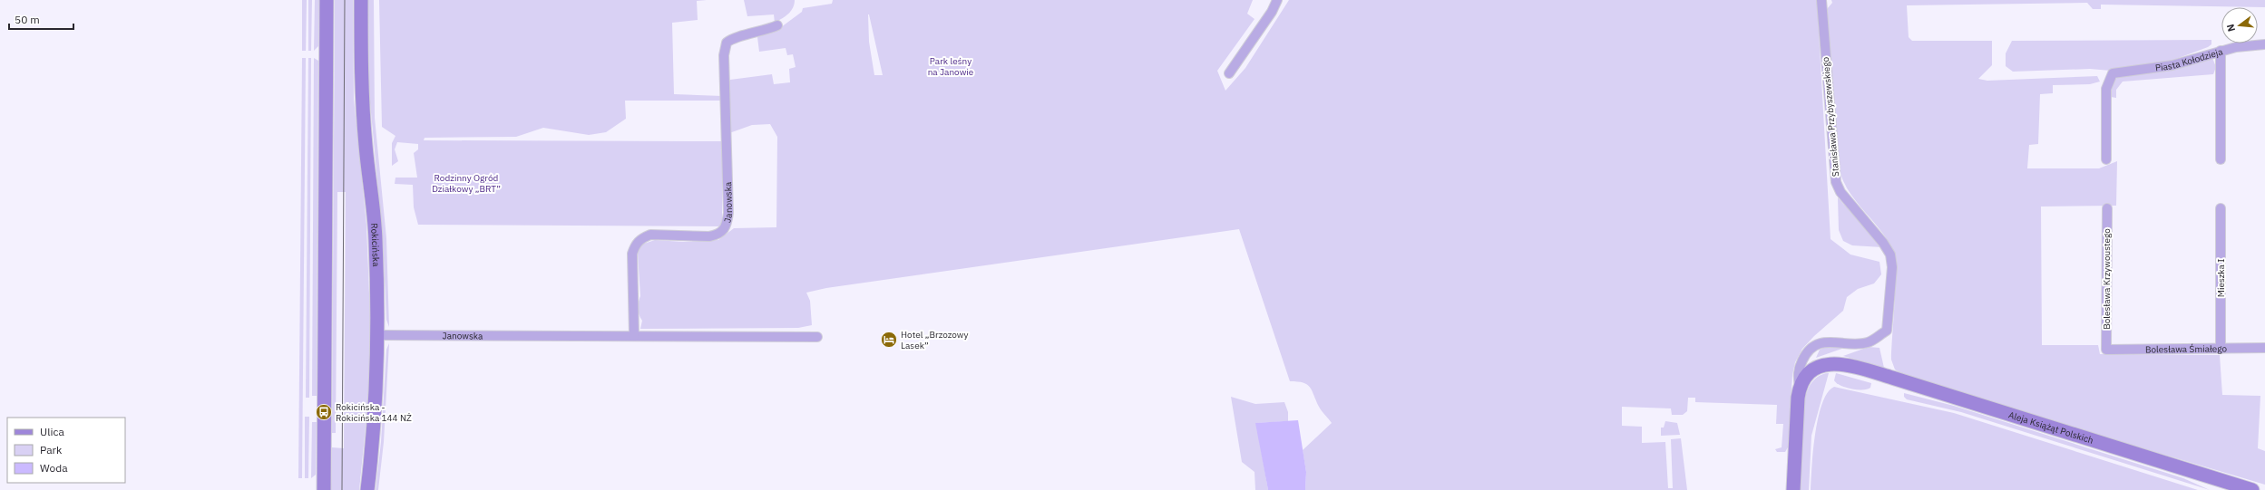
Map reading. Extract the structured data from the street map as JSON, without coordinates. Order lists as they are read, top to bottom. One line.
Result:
{"streets":{"main road":["Stanisława Przybyszewskiego","Rokicińska","Aleja Książąt Polskich"],"street":["Piasta Kołodzieja","Janowska","Mieszka I","Bolesława Krzywoustego","Bolesława Śmiałego"]},"crossings":[["Stanisława Przybyszewskiego","Aleja Książąt Polskich"],["Janowska","Rokicińska"],["Mieszka I","Bolesława Śmiałego"],["Bolesława Krzywoustego","Bolesława Śmiałego"]],"parks":["Park leśny na Janowie","Rodzinny Ogród Działkowy „BRT”"],"places":{"hotel":["Hotel „Brzozowy Lasek”"],"bus stop":["Rokicińska - Rokicińska 144 NŻ"]},"legend":["Ulica","Park","Woda"],"scale_bar":"50 m","north":"left"}
